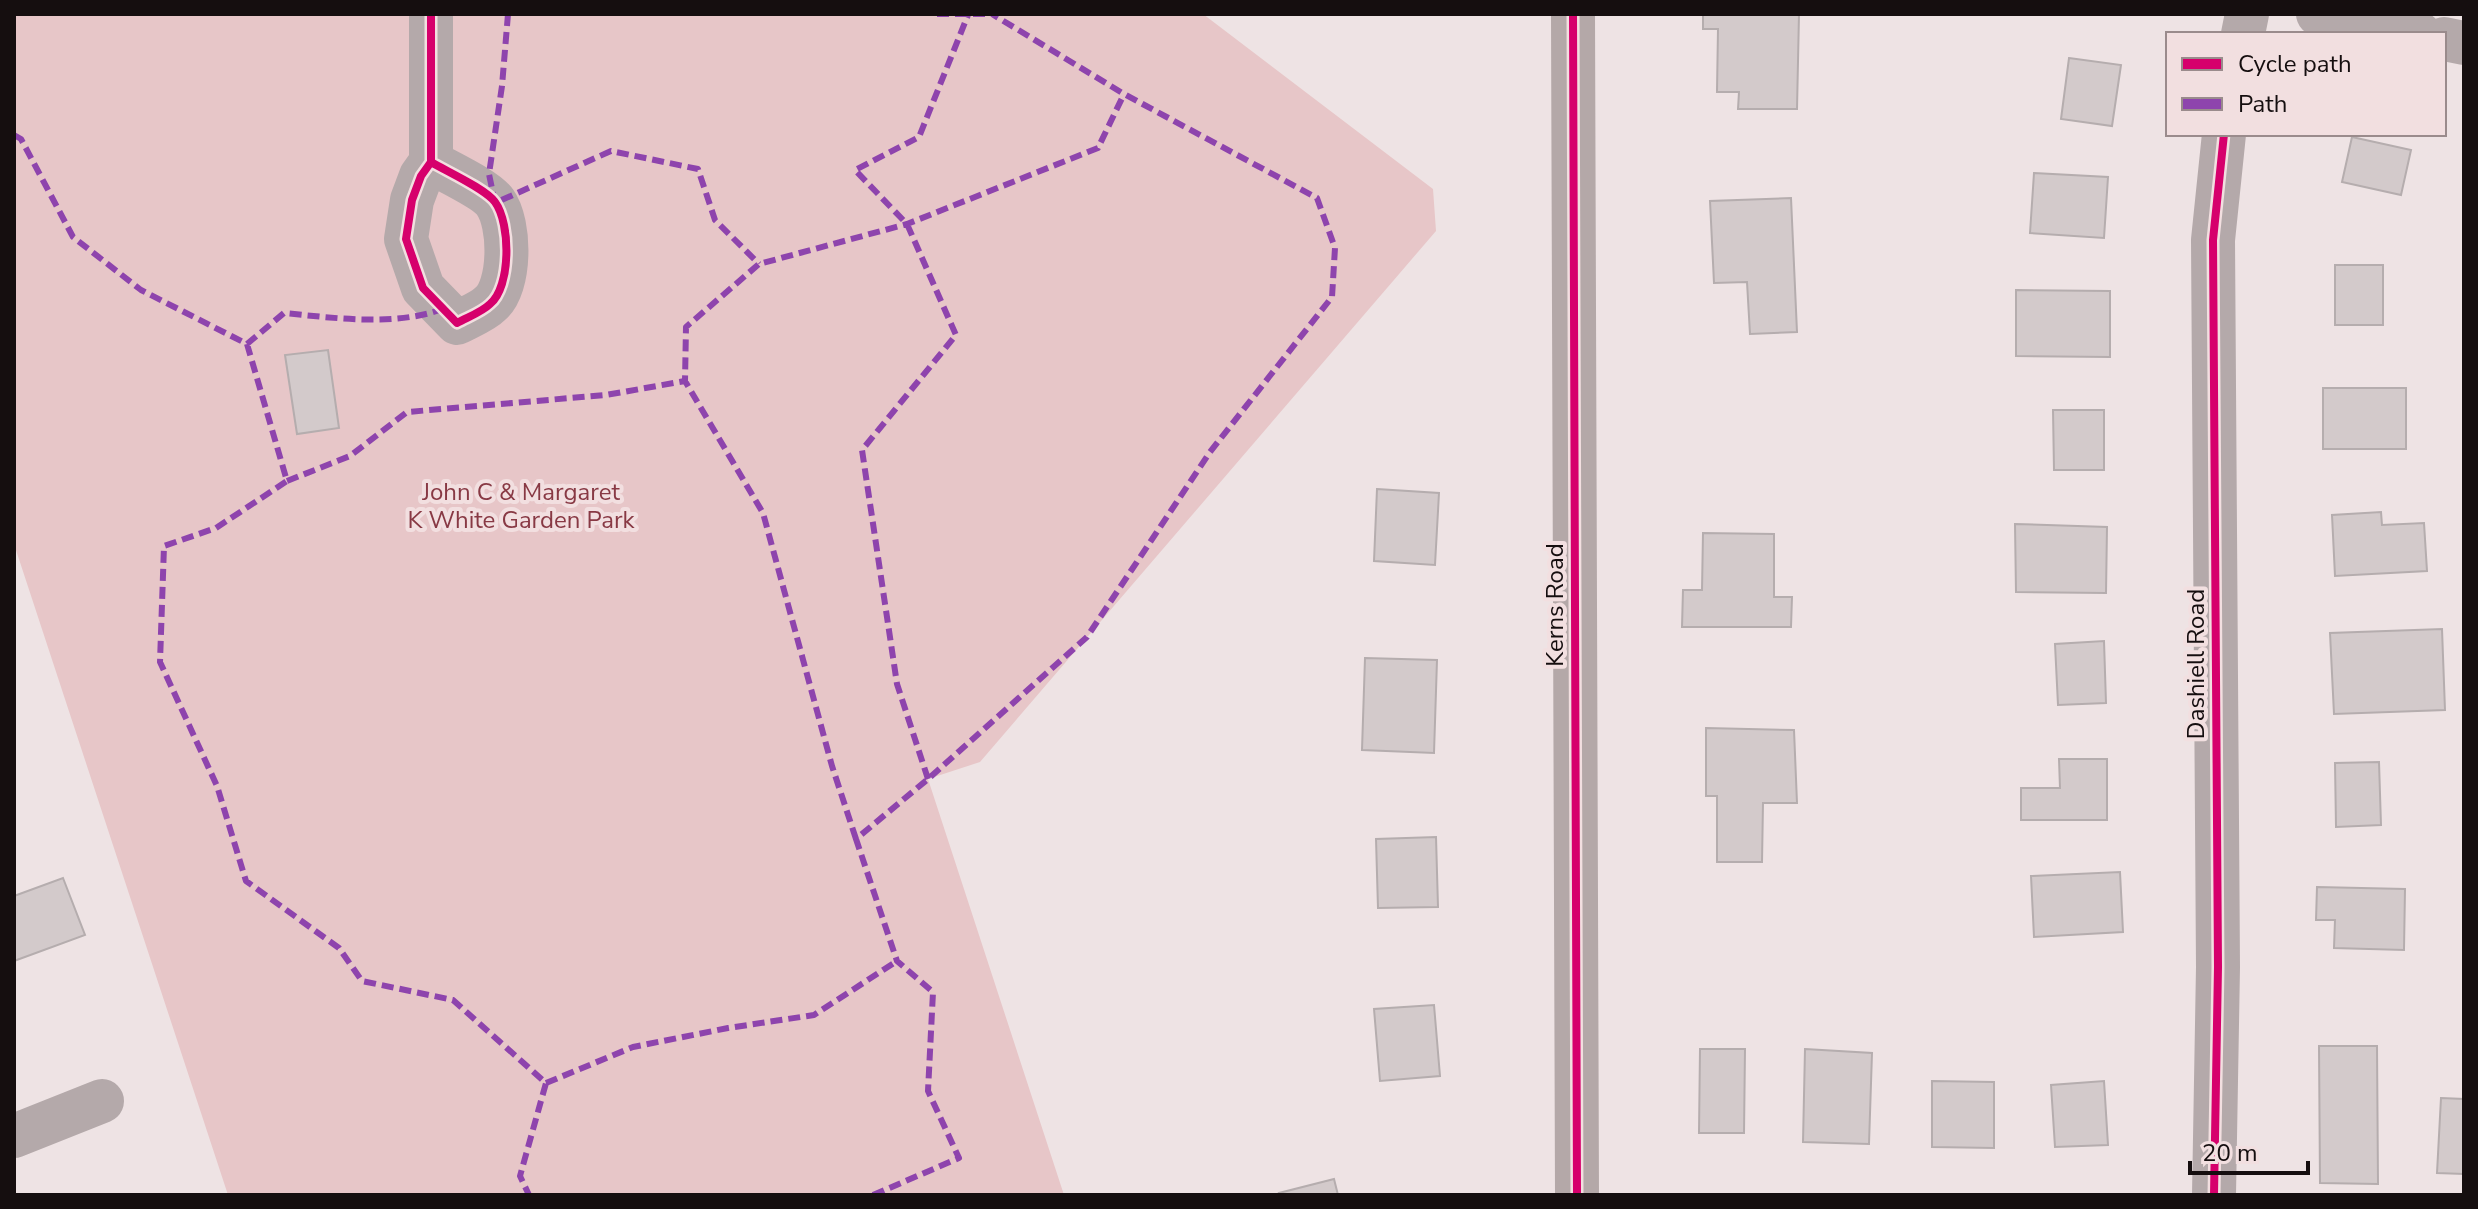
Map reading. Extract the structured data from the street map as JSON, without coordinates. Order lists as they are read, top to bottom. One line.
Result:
{"streets":{"street":["Kerns Road","Dashiell Road"]},"parks":["John C & Margaret K White Garden Park"],"legend":["Cycle path","Path"],"scale_bar":"20 m"}
